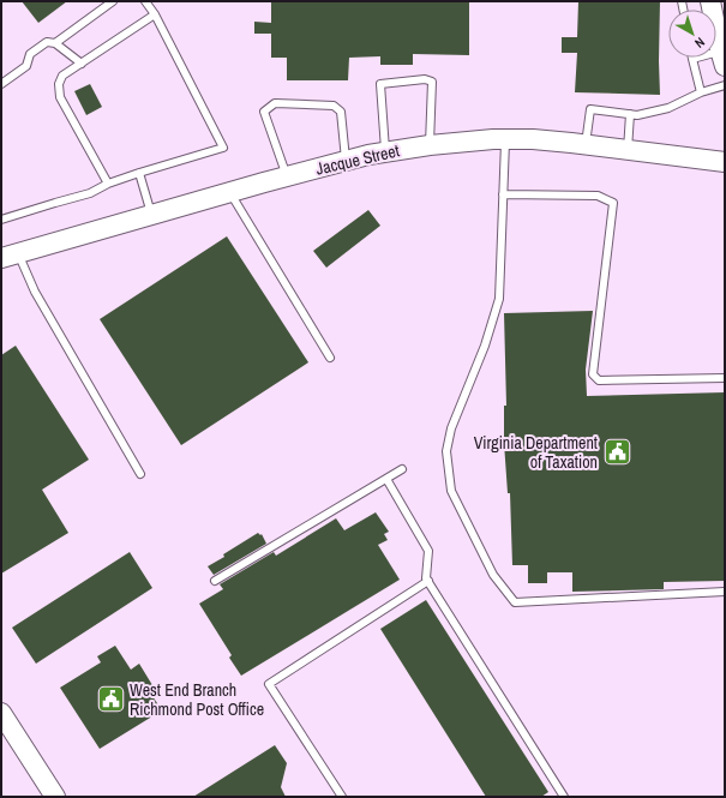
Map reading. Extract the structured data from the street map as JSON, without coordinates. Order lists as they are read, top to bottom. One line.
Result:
{"streets":{"street":["Jacque Street"]},"places":{"public building":["Virginia Department of Taxation","West End Branch Richmond Post Office"]},"north":"bottom right"}
